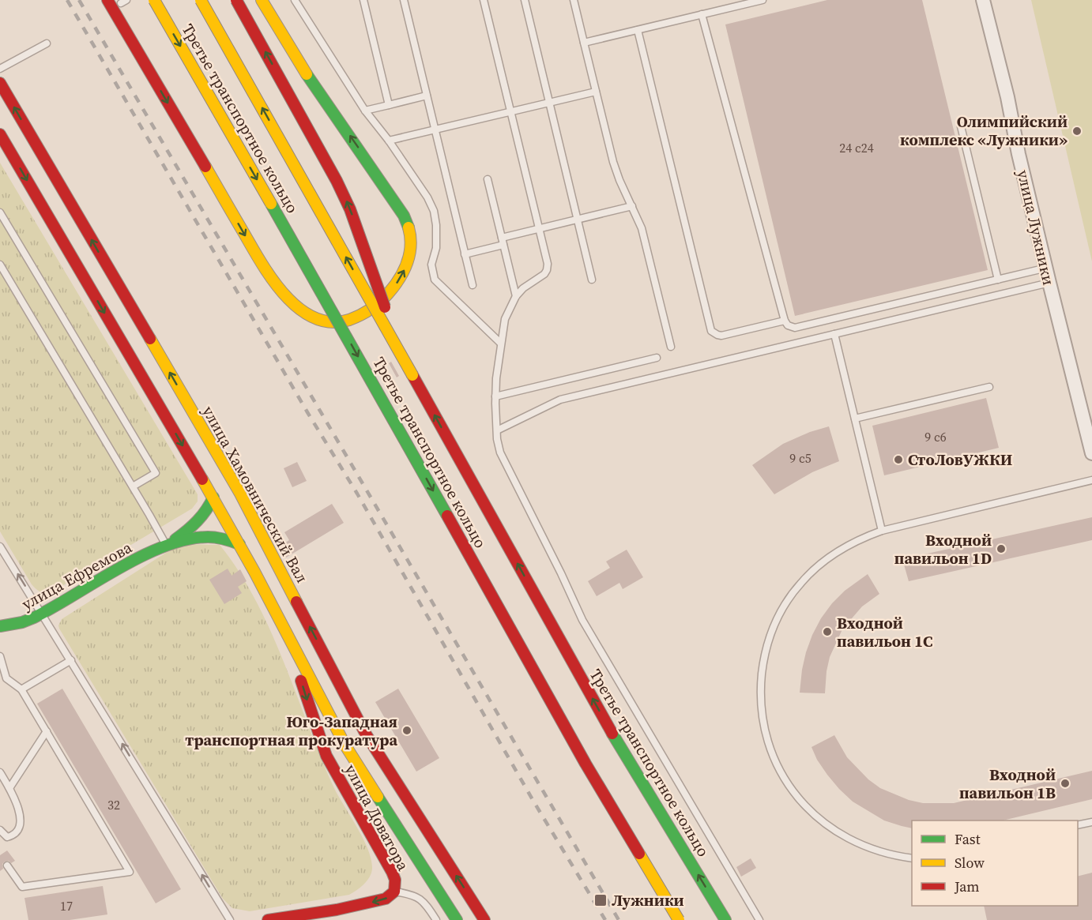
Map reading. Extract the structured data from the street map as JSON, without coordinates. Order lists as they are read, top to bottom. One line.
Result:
{"streets":{"main road":["Третье транспортное кольцо","улица Хамовнический Вал","улица Ефремова","улица Доватора"],"street":["улица Лужники"]},"crossings":[["улица Хамовнический Вал","улица Ефремова"]],"places":{"other":["Олимпийский комплекс «Лужники»","СтоЛовУЖКИ","Входной павильон 1D","Входной павильон 1C","Юго-Западная транспортная прокуратура","Входной павильон 1B"],"transit":["Лужники"]},"house_numbers":["24 с24","9 с6","9 с5","32","17"],"legend":["Fast","Slow","Jam"]}
